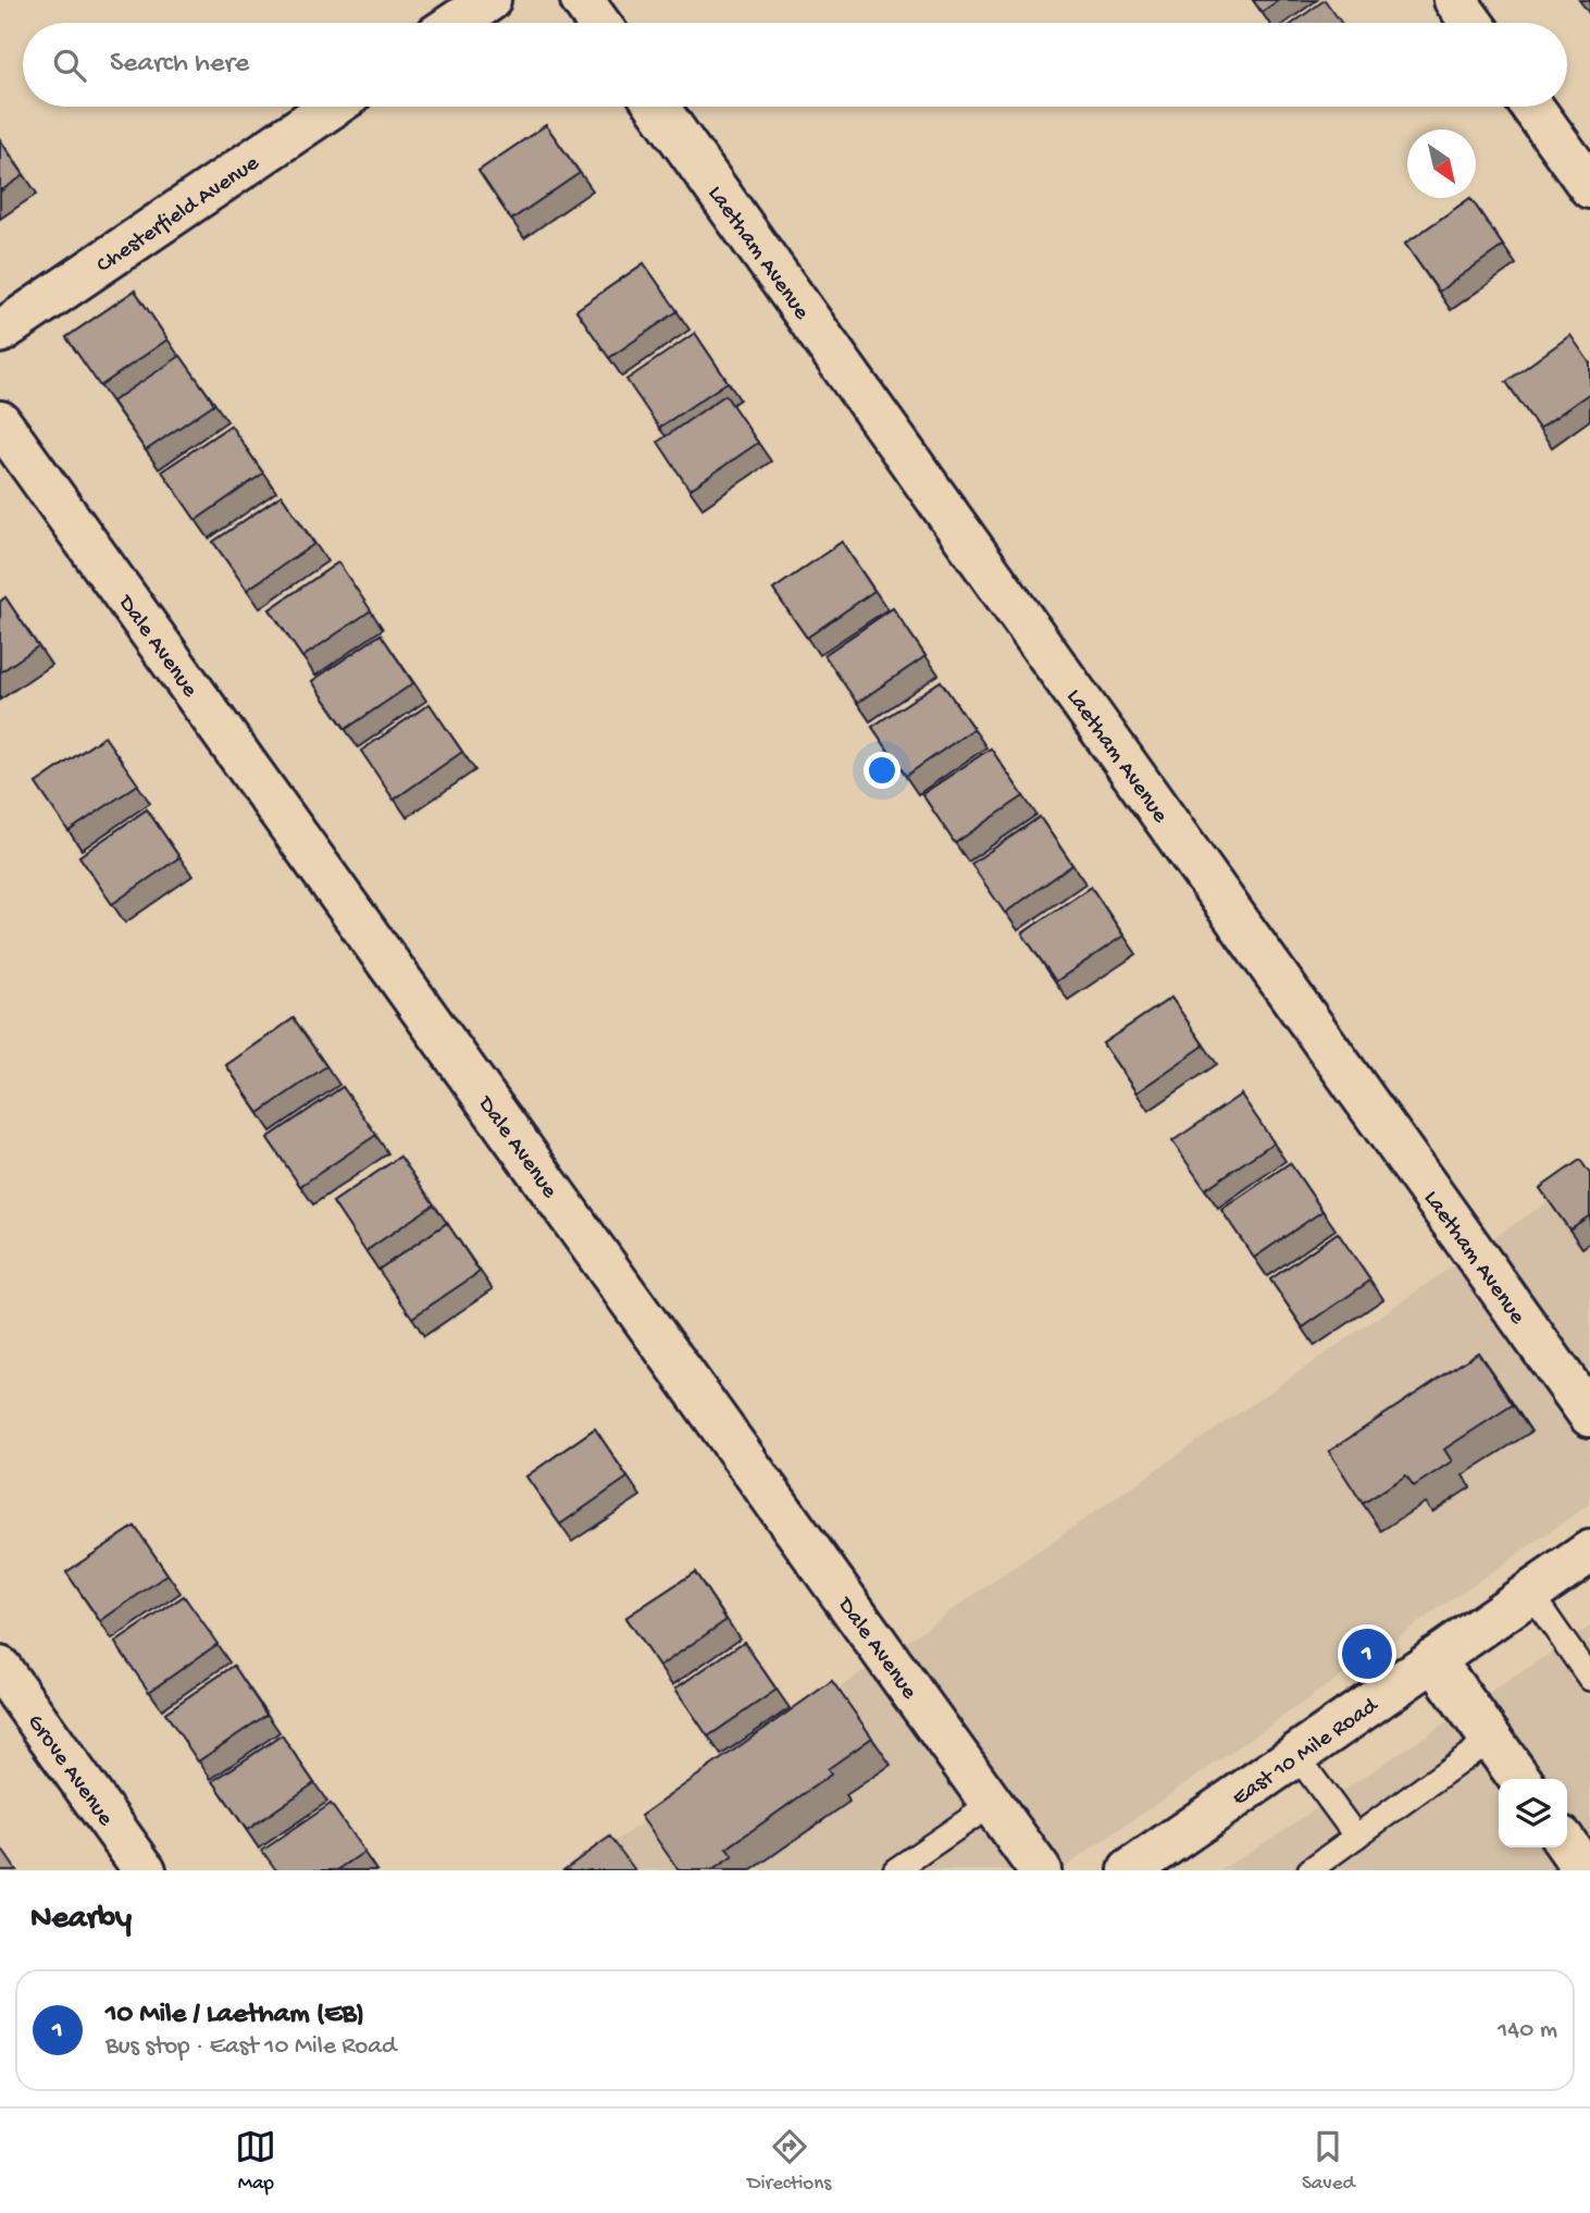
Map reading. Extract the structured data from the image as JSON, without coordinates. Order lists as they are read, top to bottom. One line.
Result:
{"streets":{"street":["Chesterfield Avenue","Laetham Avenue","Dale Avenue","East 10 Mile Road","Grove Avenue"]},"north":"bottom right","page":{"search":"Search here","pins":"1","heading":"Nearby","list":[{"mark":"1","name":"10 Mile / Laetham (EB)","note":"Bus stop · East 10 Mile Road","value":"140 m"}],"nav":["Map","Directions","Saved"]}}
